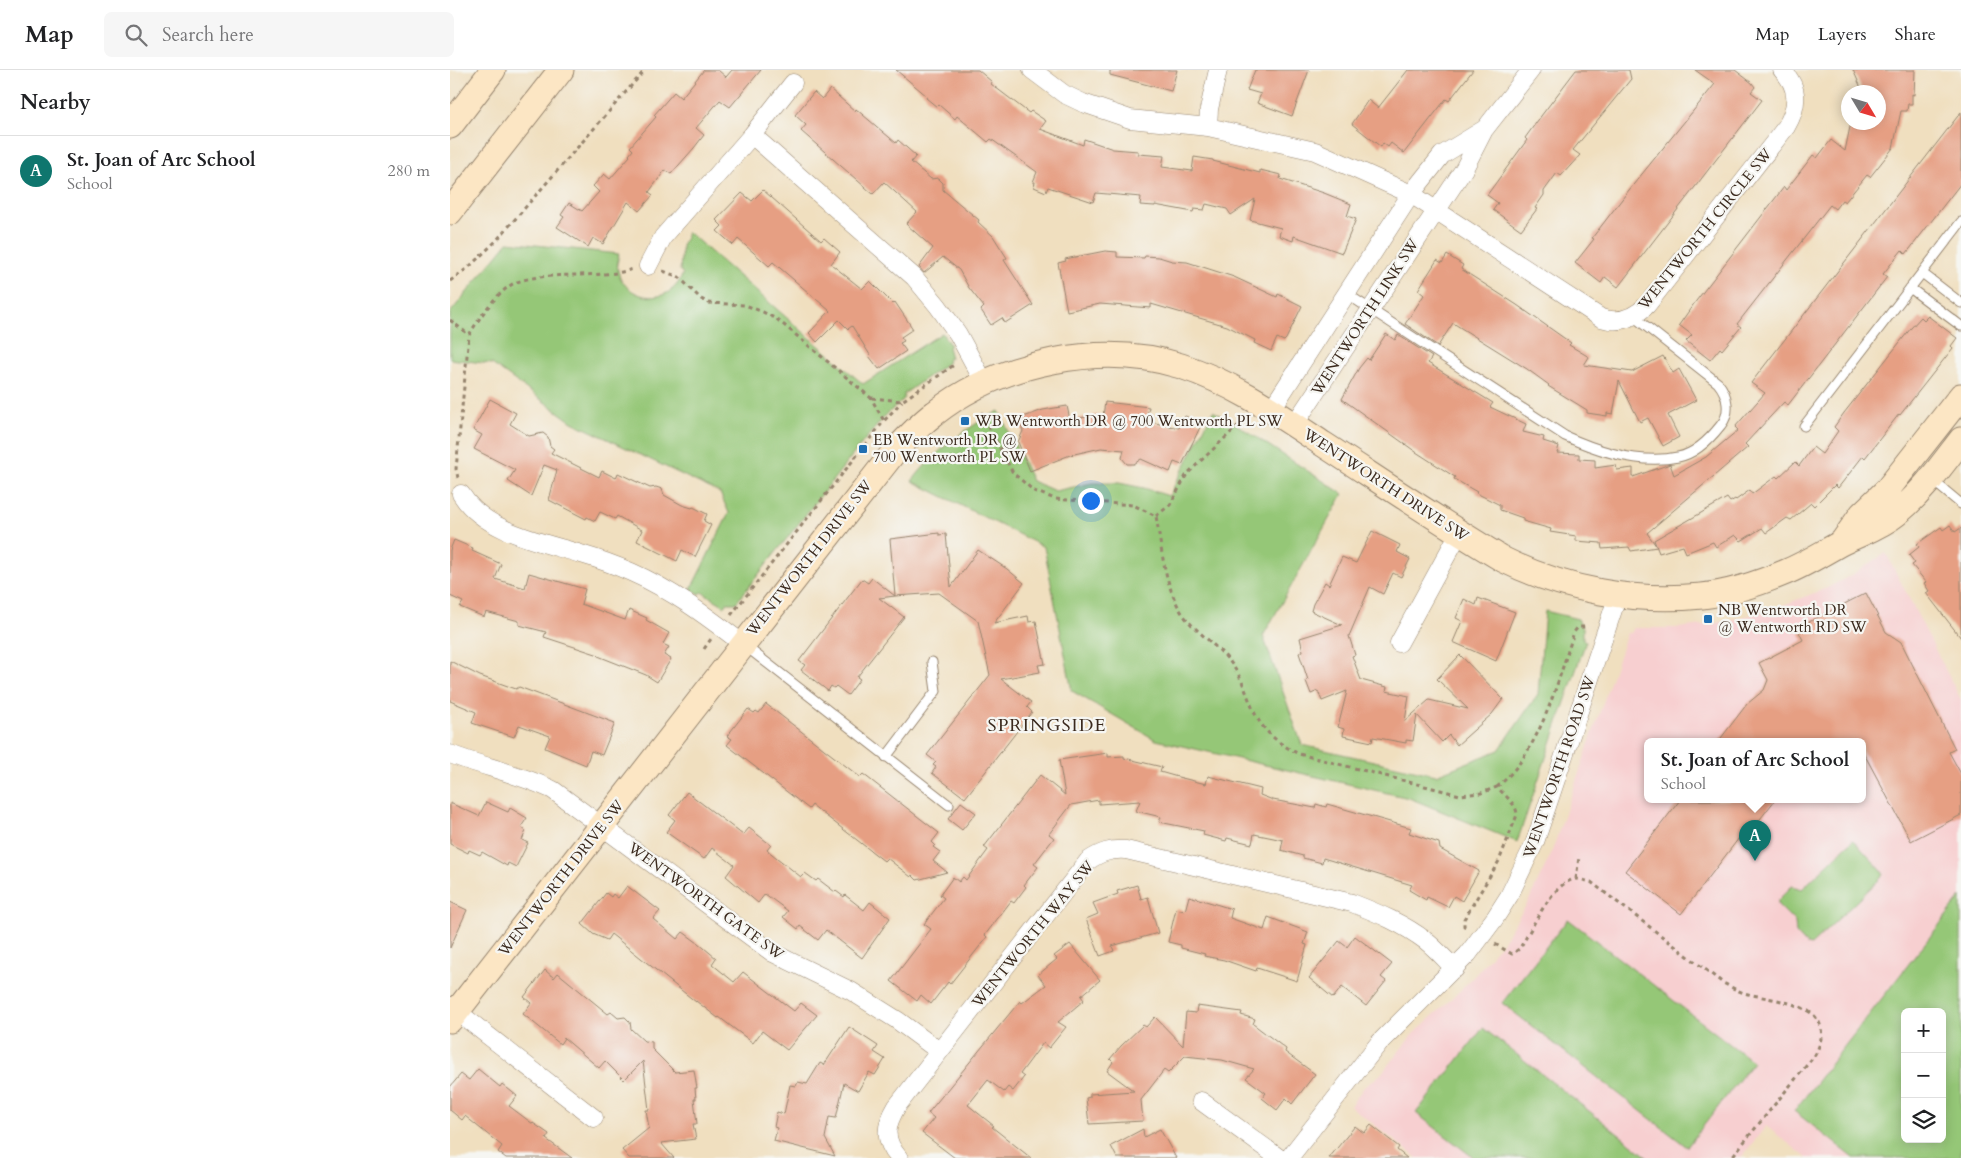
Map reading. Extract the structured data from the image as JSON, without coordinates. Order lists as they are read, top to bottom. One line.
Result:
{"streets":{"street":["WENTWORTH CIRCLE SW","WENTWORTH LINK SW","WENTWORTH DRIVE SW","WENTWORTH ROAD SW","WENTWORTH GATE SW","WENTWORTH WAY SW"]},"crossings":[["WENTWORTH CIRCLE SW","WENTWORTH LINK SW"],["WENTWORTH LINK SW","WENTWORTH DRIVE SW"],["WENTWORTH DRIVE SW","WENTWORTH ROAD SW"],["WENTWORTH DRIVE SW","WENTWORTH GATE SW"],["WENTWORTH ROAD SW","WENTWORTH WAY SW"],["WENTWORTH GATE SW","WENTWORTH WAY SW"]],"districts":["SPRINGSIDE"],"places":{"transit":["WB Wentworth DR @ 700 Wentworth PL SW","EB Wentworth DR @ 700 Wentworth PL SW","NB Wentworth DR @ Wentworth RD SW"]},"north":"bottom right","page":{"header":"Map","search":"Search here","nav":["Map","Layers","Share"],"heading":"Nearby","list":[{"mark":"A","name":"St. Joan of Arc School","note":"School","value":"280 m"}],"popup":["St. Joan of Arc School","School"],"pins":"A","map_buttons":["+","−"]}}
